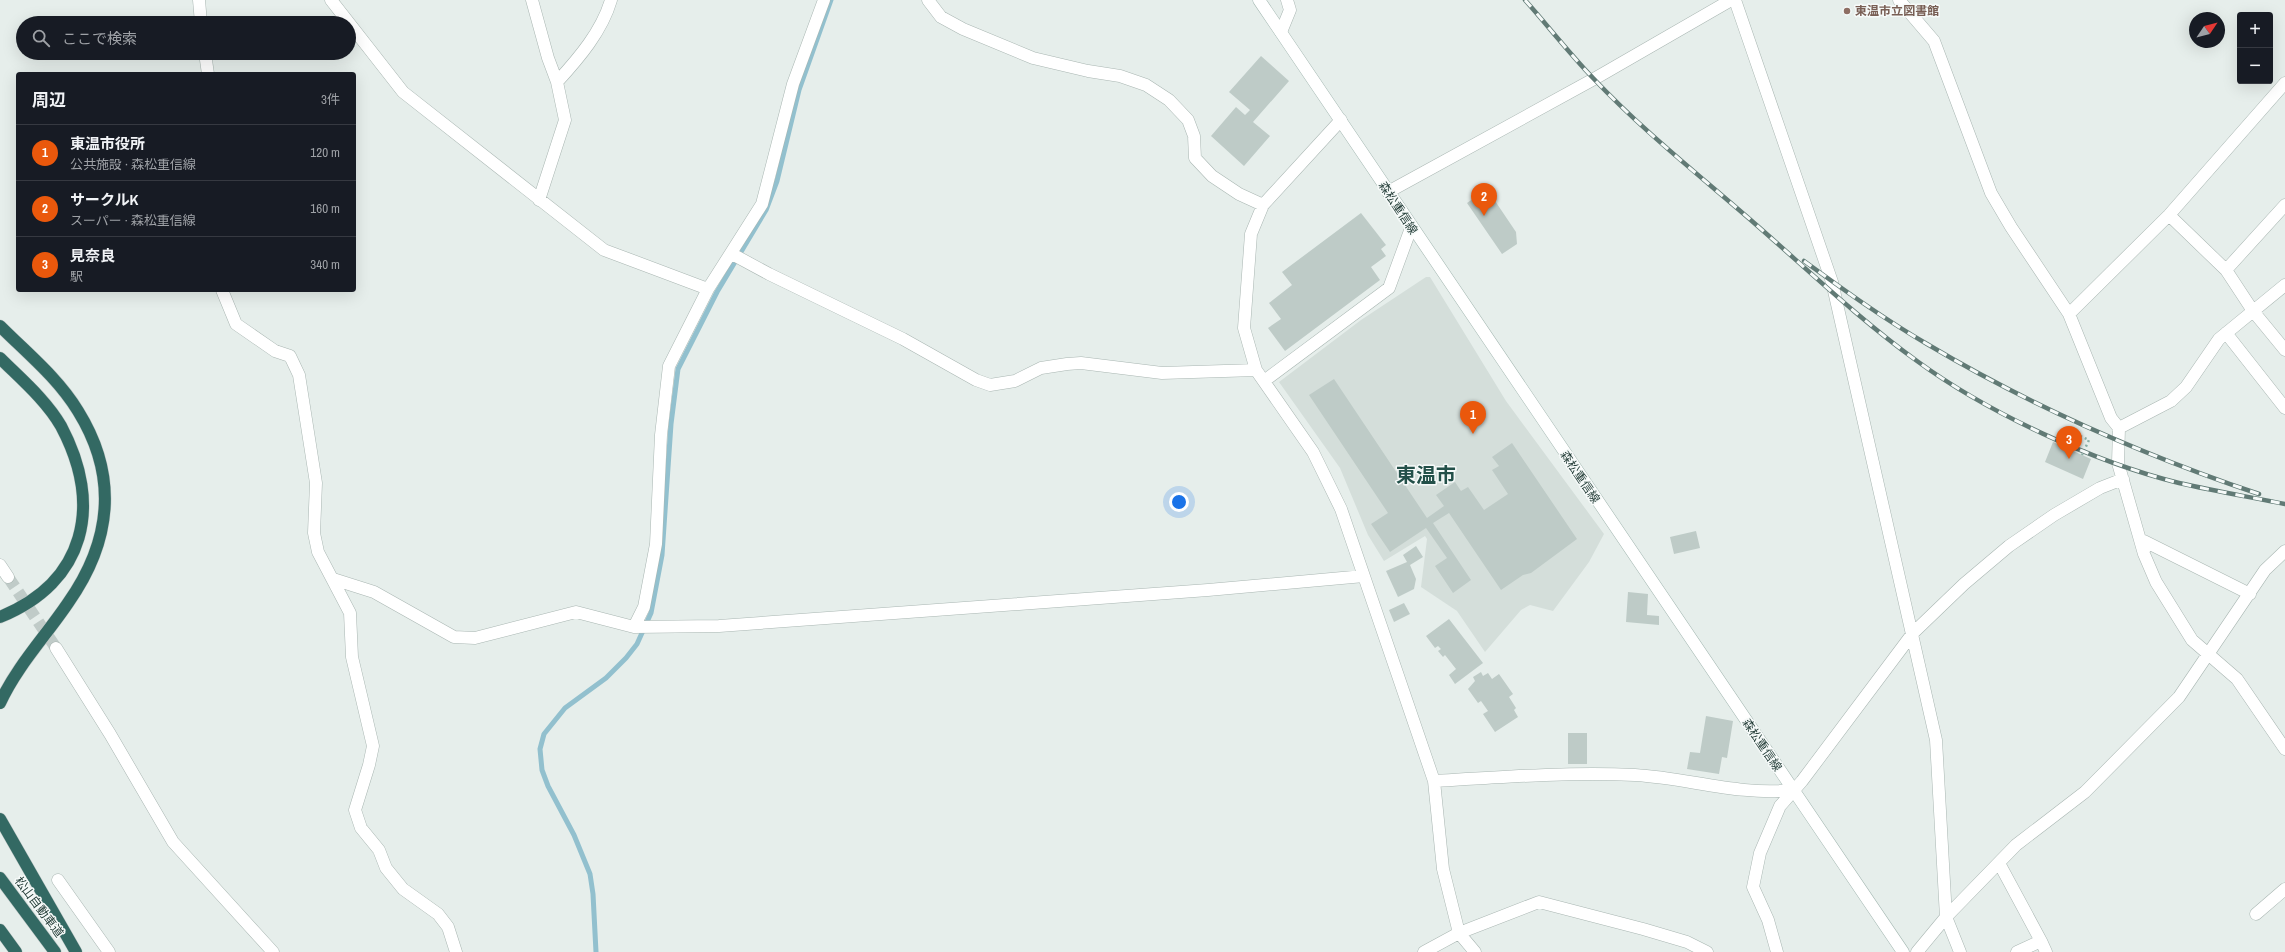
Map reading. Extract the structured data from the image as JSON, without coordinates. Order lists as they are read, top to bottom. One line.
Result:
{"streets":{"highway":["松山自動車道"],"street":["森松重信線"]},"districts":["東温市"],"places":["東温市立図書館"],"north":"top right","page":{"map_buttons":["+","−"],"search":"ここで検索","heading":["周辺","3件"],"list":[{"mark":"1","name":"東温市役所","note":"公共施設 · 森松重信線","value":"120 m"},{"mark":"2","name":"サークルK","note":"スーパー · 森松重信線","value":"160 m"},{"mark":"3","name":"見奈良","note":"駅","value":"340 m"}],"pins":["2","1","3"]}}
